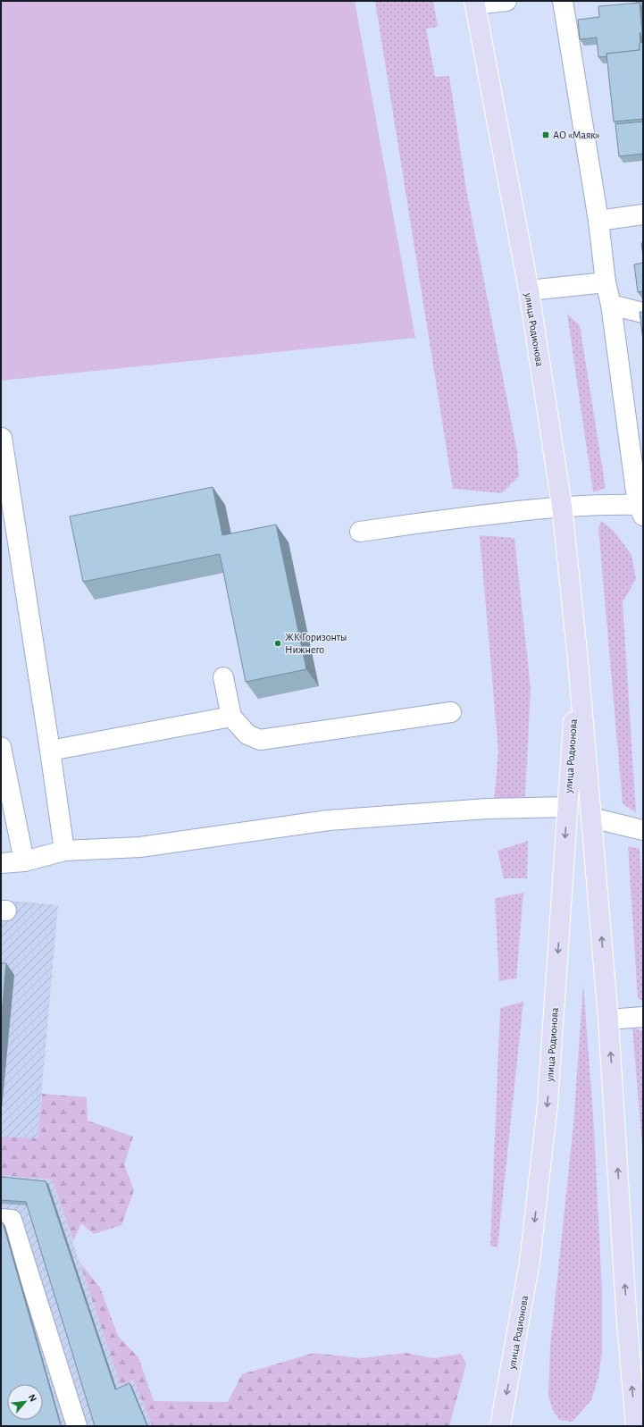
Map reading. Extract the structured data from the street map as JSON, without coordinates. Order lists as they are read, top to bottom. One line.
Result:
{"streets":{"main road":["улица Родионова"]},"places":{"transit":["АО «Маяк»"],"other":["ЖК Горизонты Нижнего"]},"north":"top right"}
